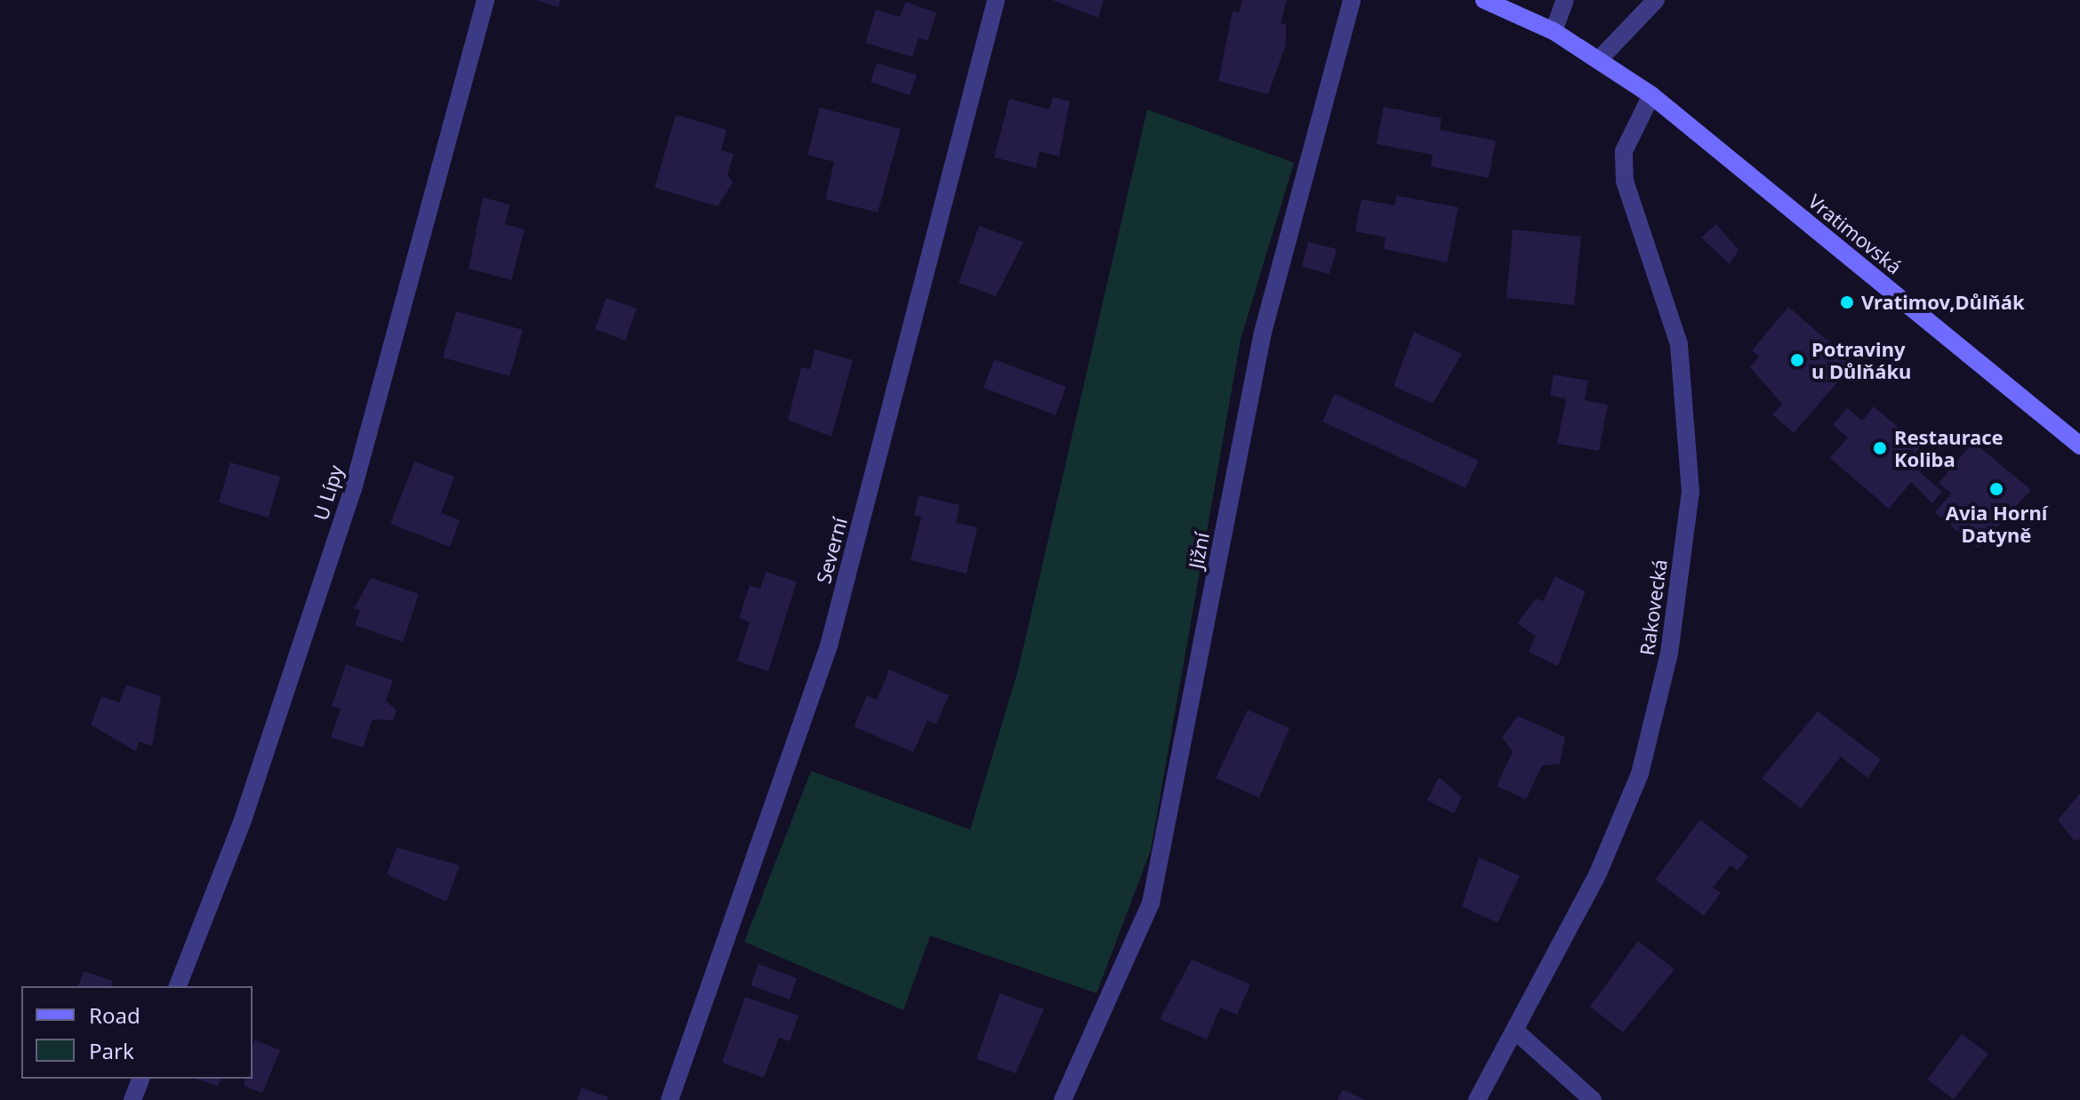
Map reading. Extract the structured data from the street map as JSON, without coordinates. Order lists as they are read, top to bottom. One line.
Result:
{"streets":{"main road":["Vratimovská"],"street":["U Lípy","Severní","Jižní","Rakovecká"]},"crossings":[["Vratimovská","Rakovecká"]],"places":["Vratimov,Důlňák","Potraviny u Důlňáku","Restaurace Koliba","Avia Horní Datyně"],"legend":["Road","Park"]}
